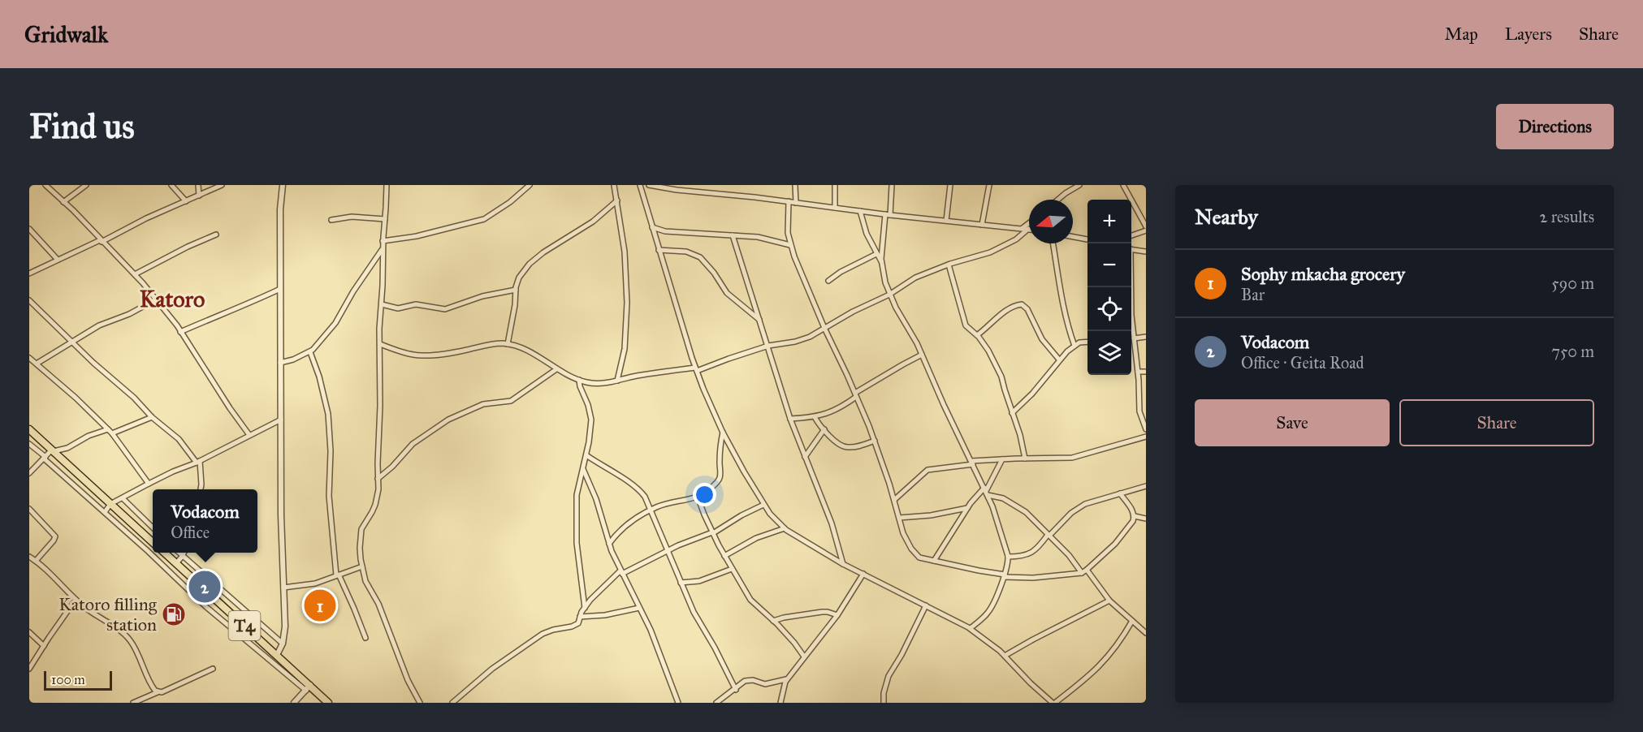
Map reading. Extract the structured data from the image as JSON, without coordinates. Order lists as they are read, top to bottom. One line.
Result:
{"streets":{"highway":["T4"]},"districts":["Katoro"],"places":{"fuel station":["Katoro filling station"]},"scale_bar":"100 m","north":"left","page":{"header":"Gridwalk","nav":["Map","Layers","Share"],"buttons":["Directions",["Save","Share"]],"title":"Find us","heading":["Nearby","2 results"],"map_buttons":["+","−"],"list":[{"mark":"1","name":"Sophy mkacha grocery","note":"Bar","value":"590 m"},{"mark":"2","name":"Vodacom","note":"Office · Geita Road","value":"750 m"}],"popup":["Vodacom","Office"],"pins":["2","1"],"scale":"100 m"}}
